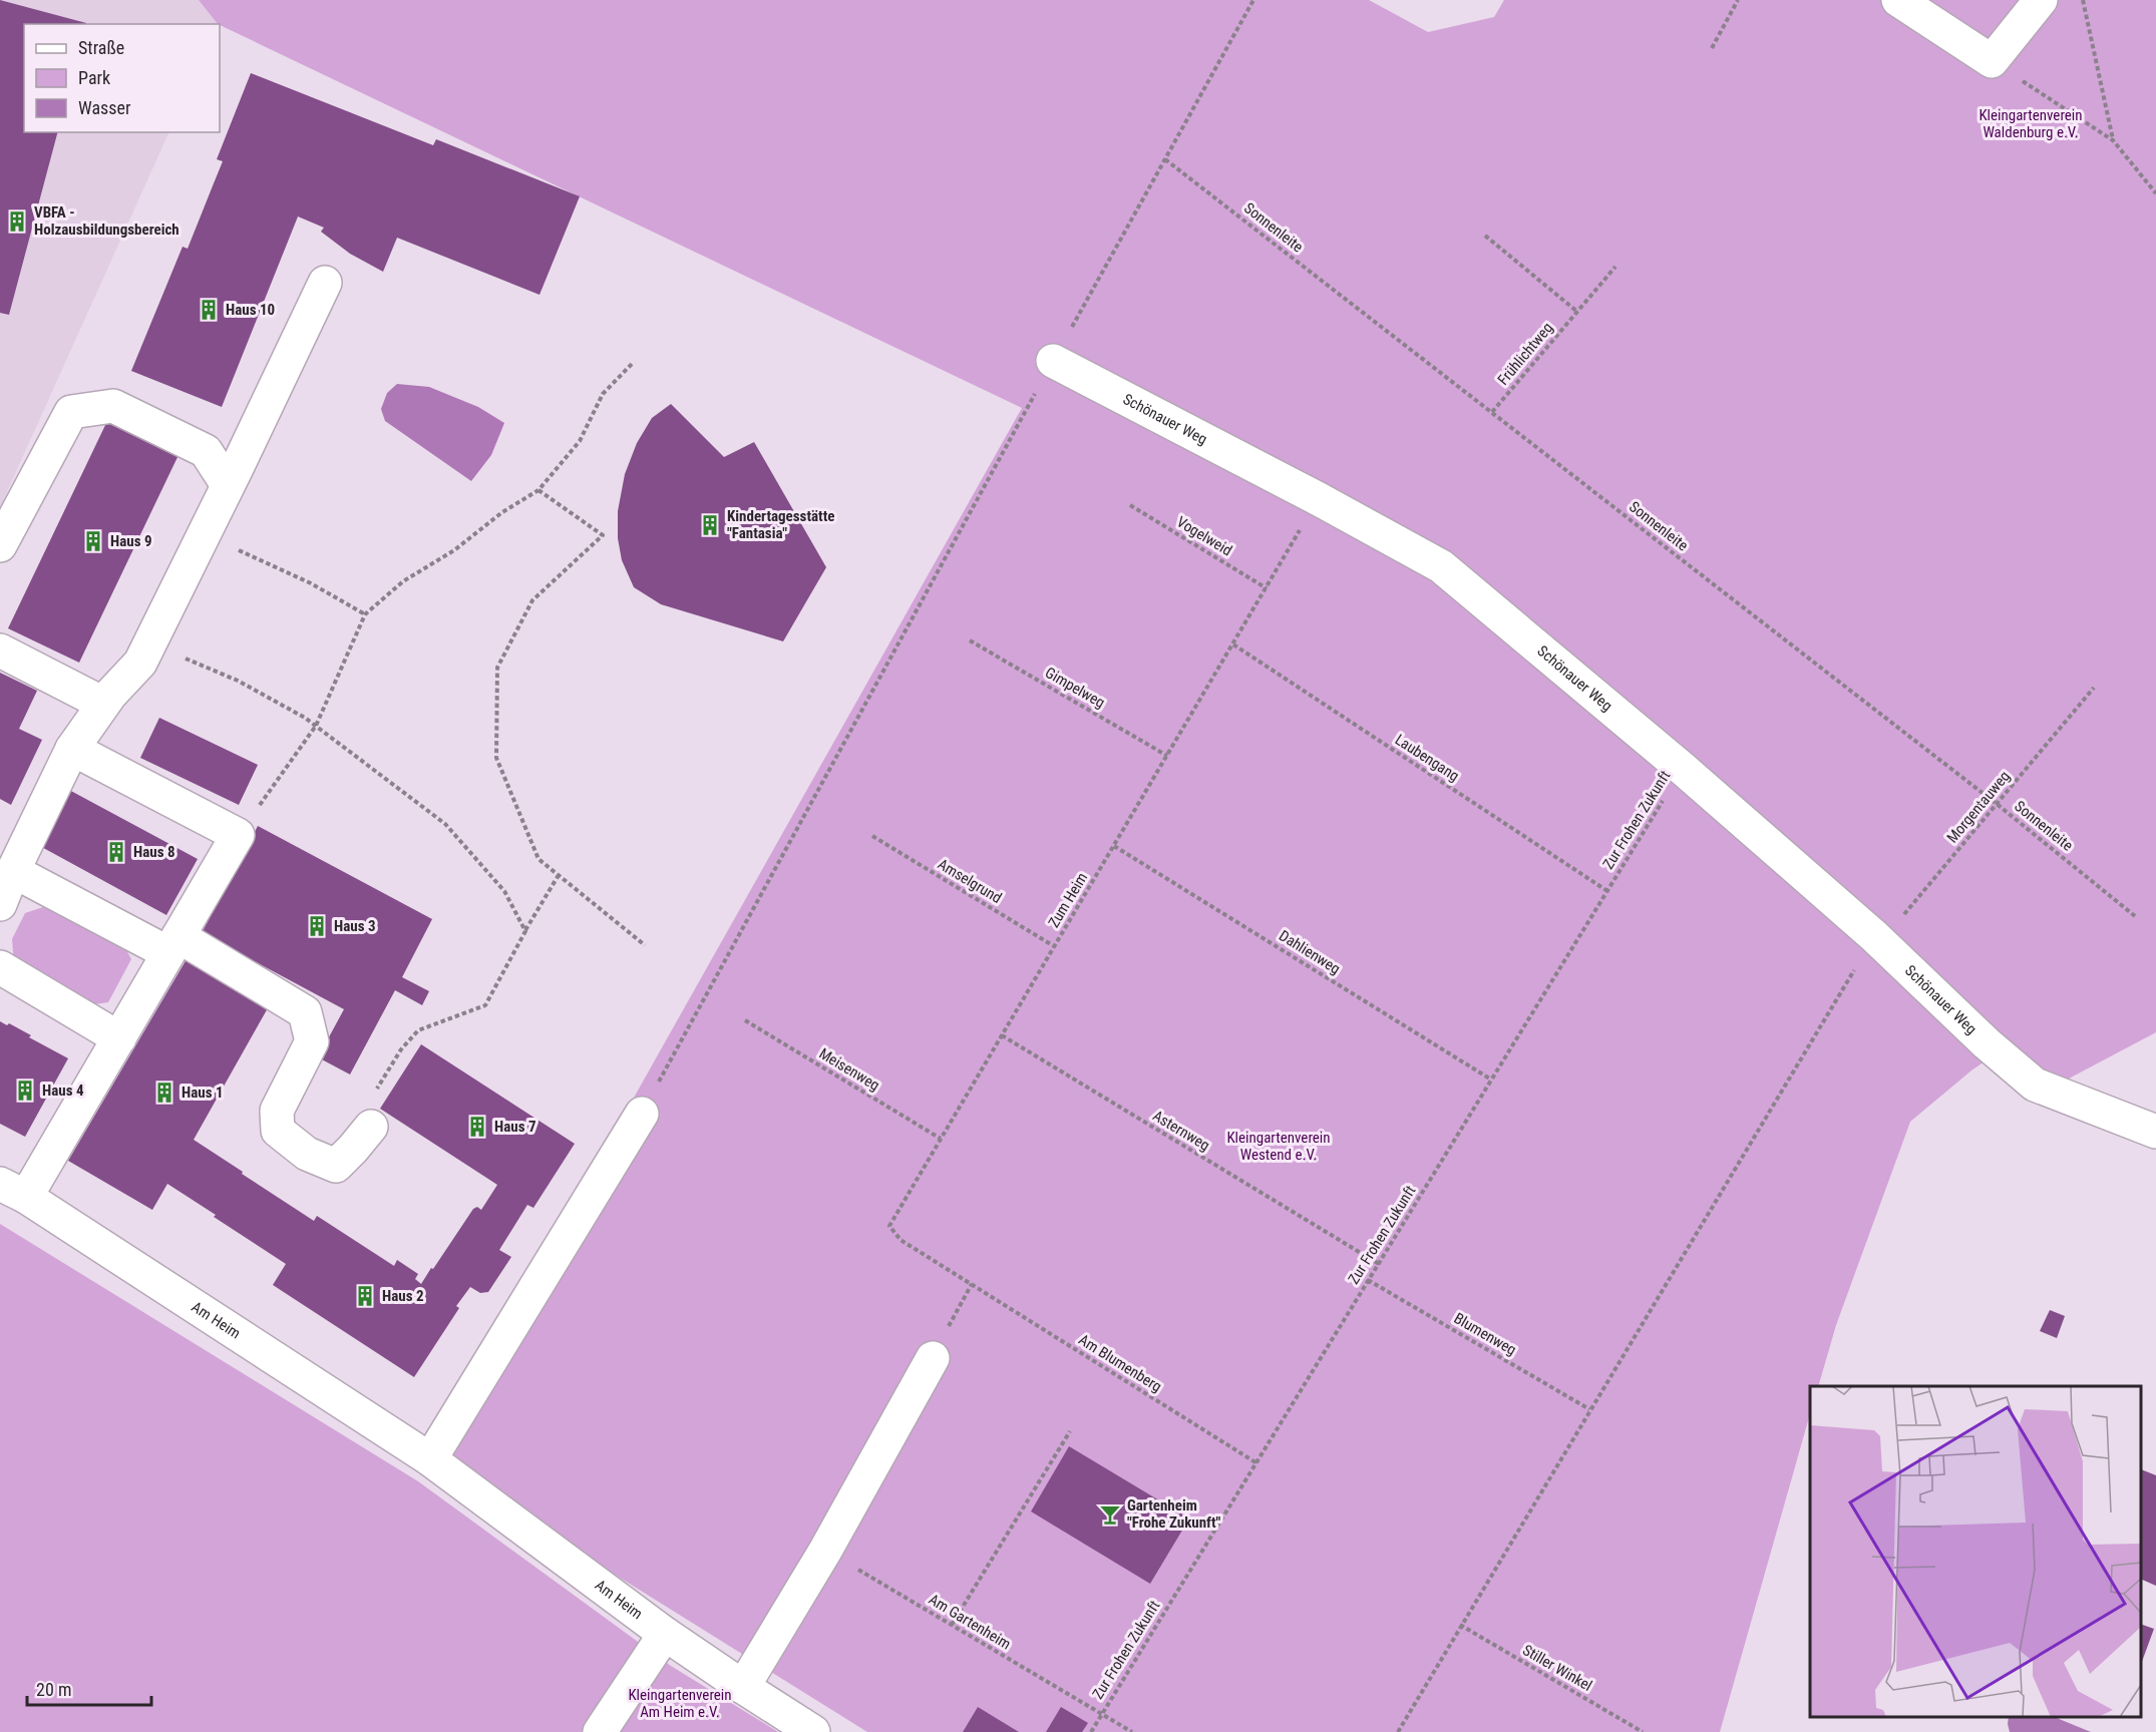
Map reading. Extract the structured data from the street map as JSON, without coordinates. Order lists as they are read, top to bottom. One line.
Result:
{"streets":{"street":["Schönauer Weg","Am Heim"],"path":["Sonnenleite","Frühlichtweg","Vogelweid","Gimpelweg","Laubengang","Morgentauweg","Zur Frohen Zukunft","Amselgrund","Zum Heim","Dahlienweg","Meisenweg","Asternweg","Blumenweg","Am Blumenberg","Am Gartenheim","Stiller Winkel"]},"crossings":[["Sonnenleite","Frühlichtweg"],["Sonnenleite","Morgentauweg"],["Schönauer Weg","Morgentauweg"],["Schönauer Weg","Zur Frohen Zukunft"],["Schönauer Weg","Zum Heim"],["Vogelweid","Zum Heim"],["Gimpelweg","Zum Heim"],["Laubengang","Zur Frohen Zukunft"],["Laubengang","Zum Heim"],["Morgentauweg","Blumenweg"],["Morgentauweg","Stiller Winkel"],["Zur Frohen Zukunft","Dahlienweg"],["Zur Frohen Zukunft","Asternweg"],["Zur Frohen Zukunft","Blumenweg"],["Zur Frohen Zukunft","Am Blumenberg"],["Zur Frohen Zukunft","Am Gartenheim"],["Amselgrund","Zum Heim"],["Zum Heim","Dahlienweg"],["Zum Heim","Meisenweg"],["Zum Heim","Asternweg"],["Zum Heim","Am Blumenberg"]],"parks":["Kleingartenverein Waldenburg e.V.","Kleingartenverein Westend e.V.","Kleingartenverein Am Heim e.V."],"places":{"building":["VBFA - Holzausbildungsbereich","Haus 10","Kindertagesstätte \"Fantasia\"","Haus 9","Haus 8","Haus 3","Haus 4","Haus 1","Haus 7","Haus 2"],"bar":["Gartenheim \"Frohe Zukunft\""]},"legend":["Straße","Park","Wasser"],"scale_bar":"20 m"}
